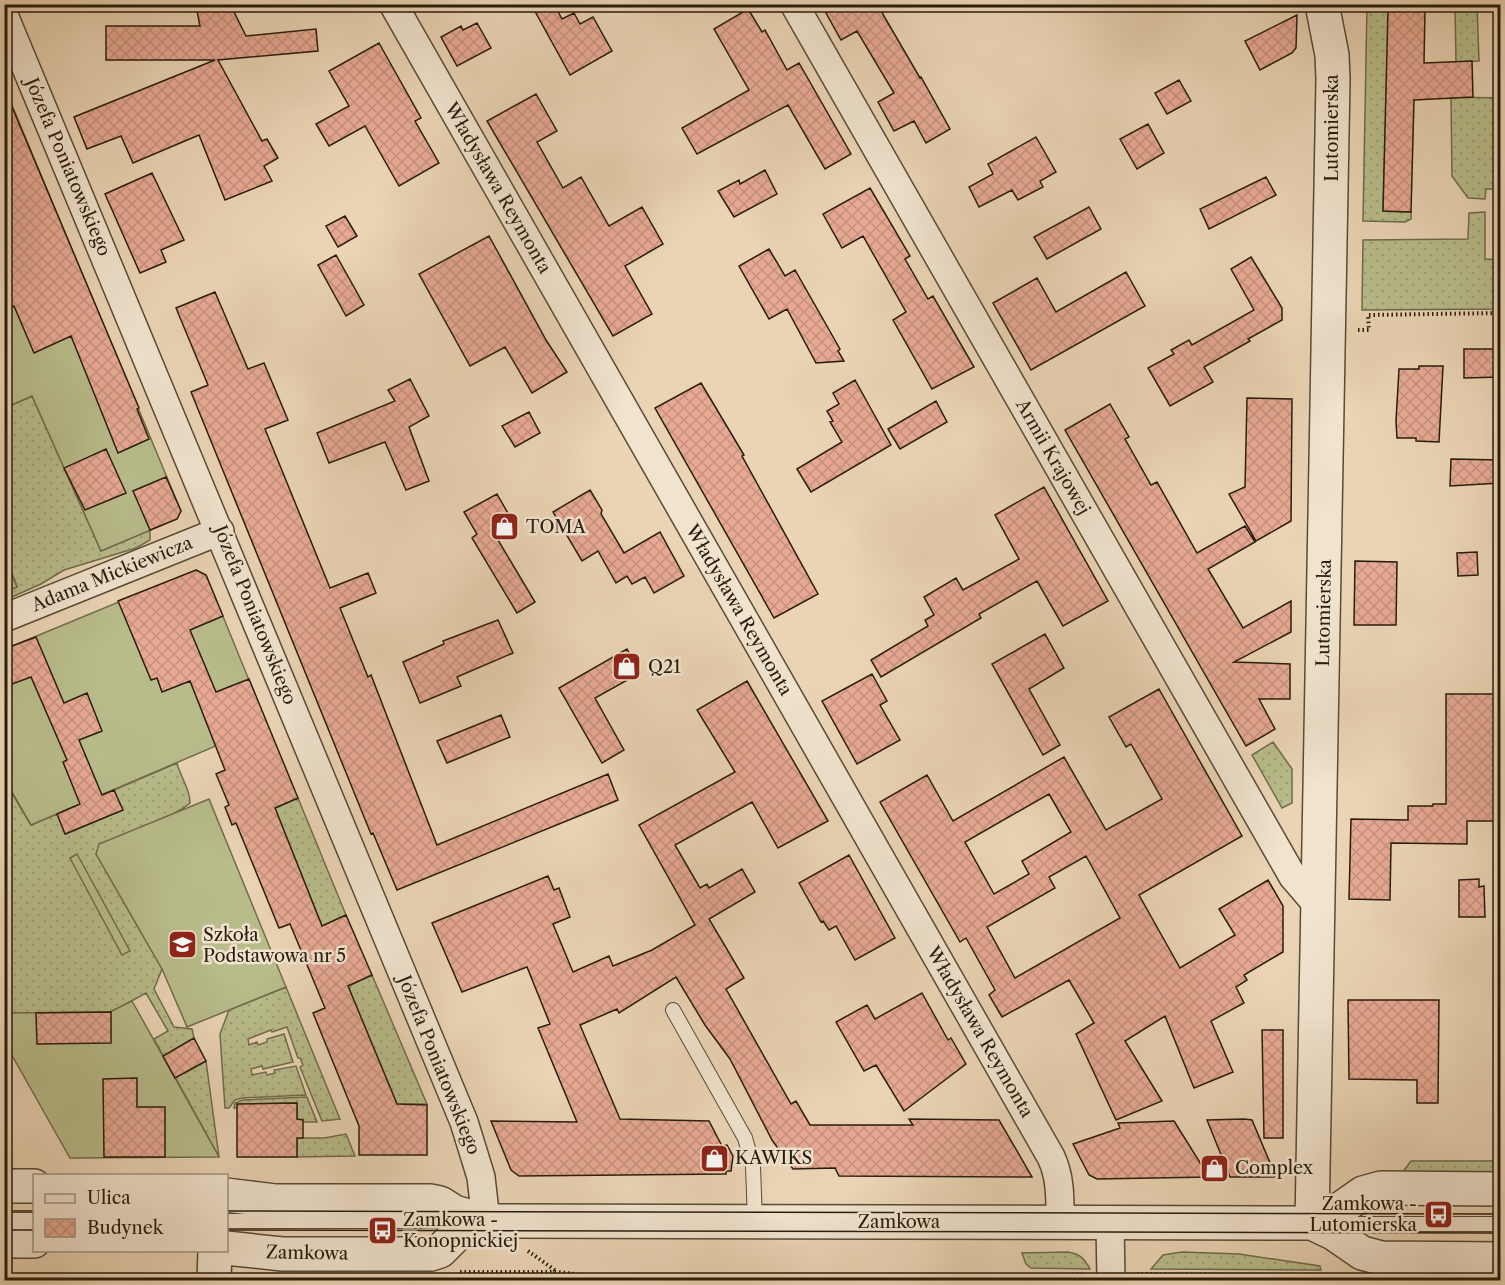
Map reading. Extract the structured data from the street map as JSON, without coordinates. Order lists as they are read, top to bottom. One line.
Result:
{"streets":{"street":["Lutomierska","Józefa Poniatowskiego","Władysława Reymonta","Armii Krajowej","Adama Mickiewicza","Zamkowa"]},"crossings":[["Lutomierska","Armii Krajowej"],["Lutomierska","Zamkowa"],["Józefa Poniatowskiego","Adama Mickiewicza"],["Józefa Poniatowskiego","Zamkowa"],["Władysława Reymonta","Zamkowa"]],"places":{"shop":["TOMA","Q21","KAWIKS","Complex"],"school or university":["Szkoła Podstawowa nr 5"],"bus stop":["Zamkowa - Lutomierska","Zamkowa - Konopnickiej"]},"legend":["Ulica","Budynek"]}
